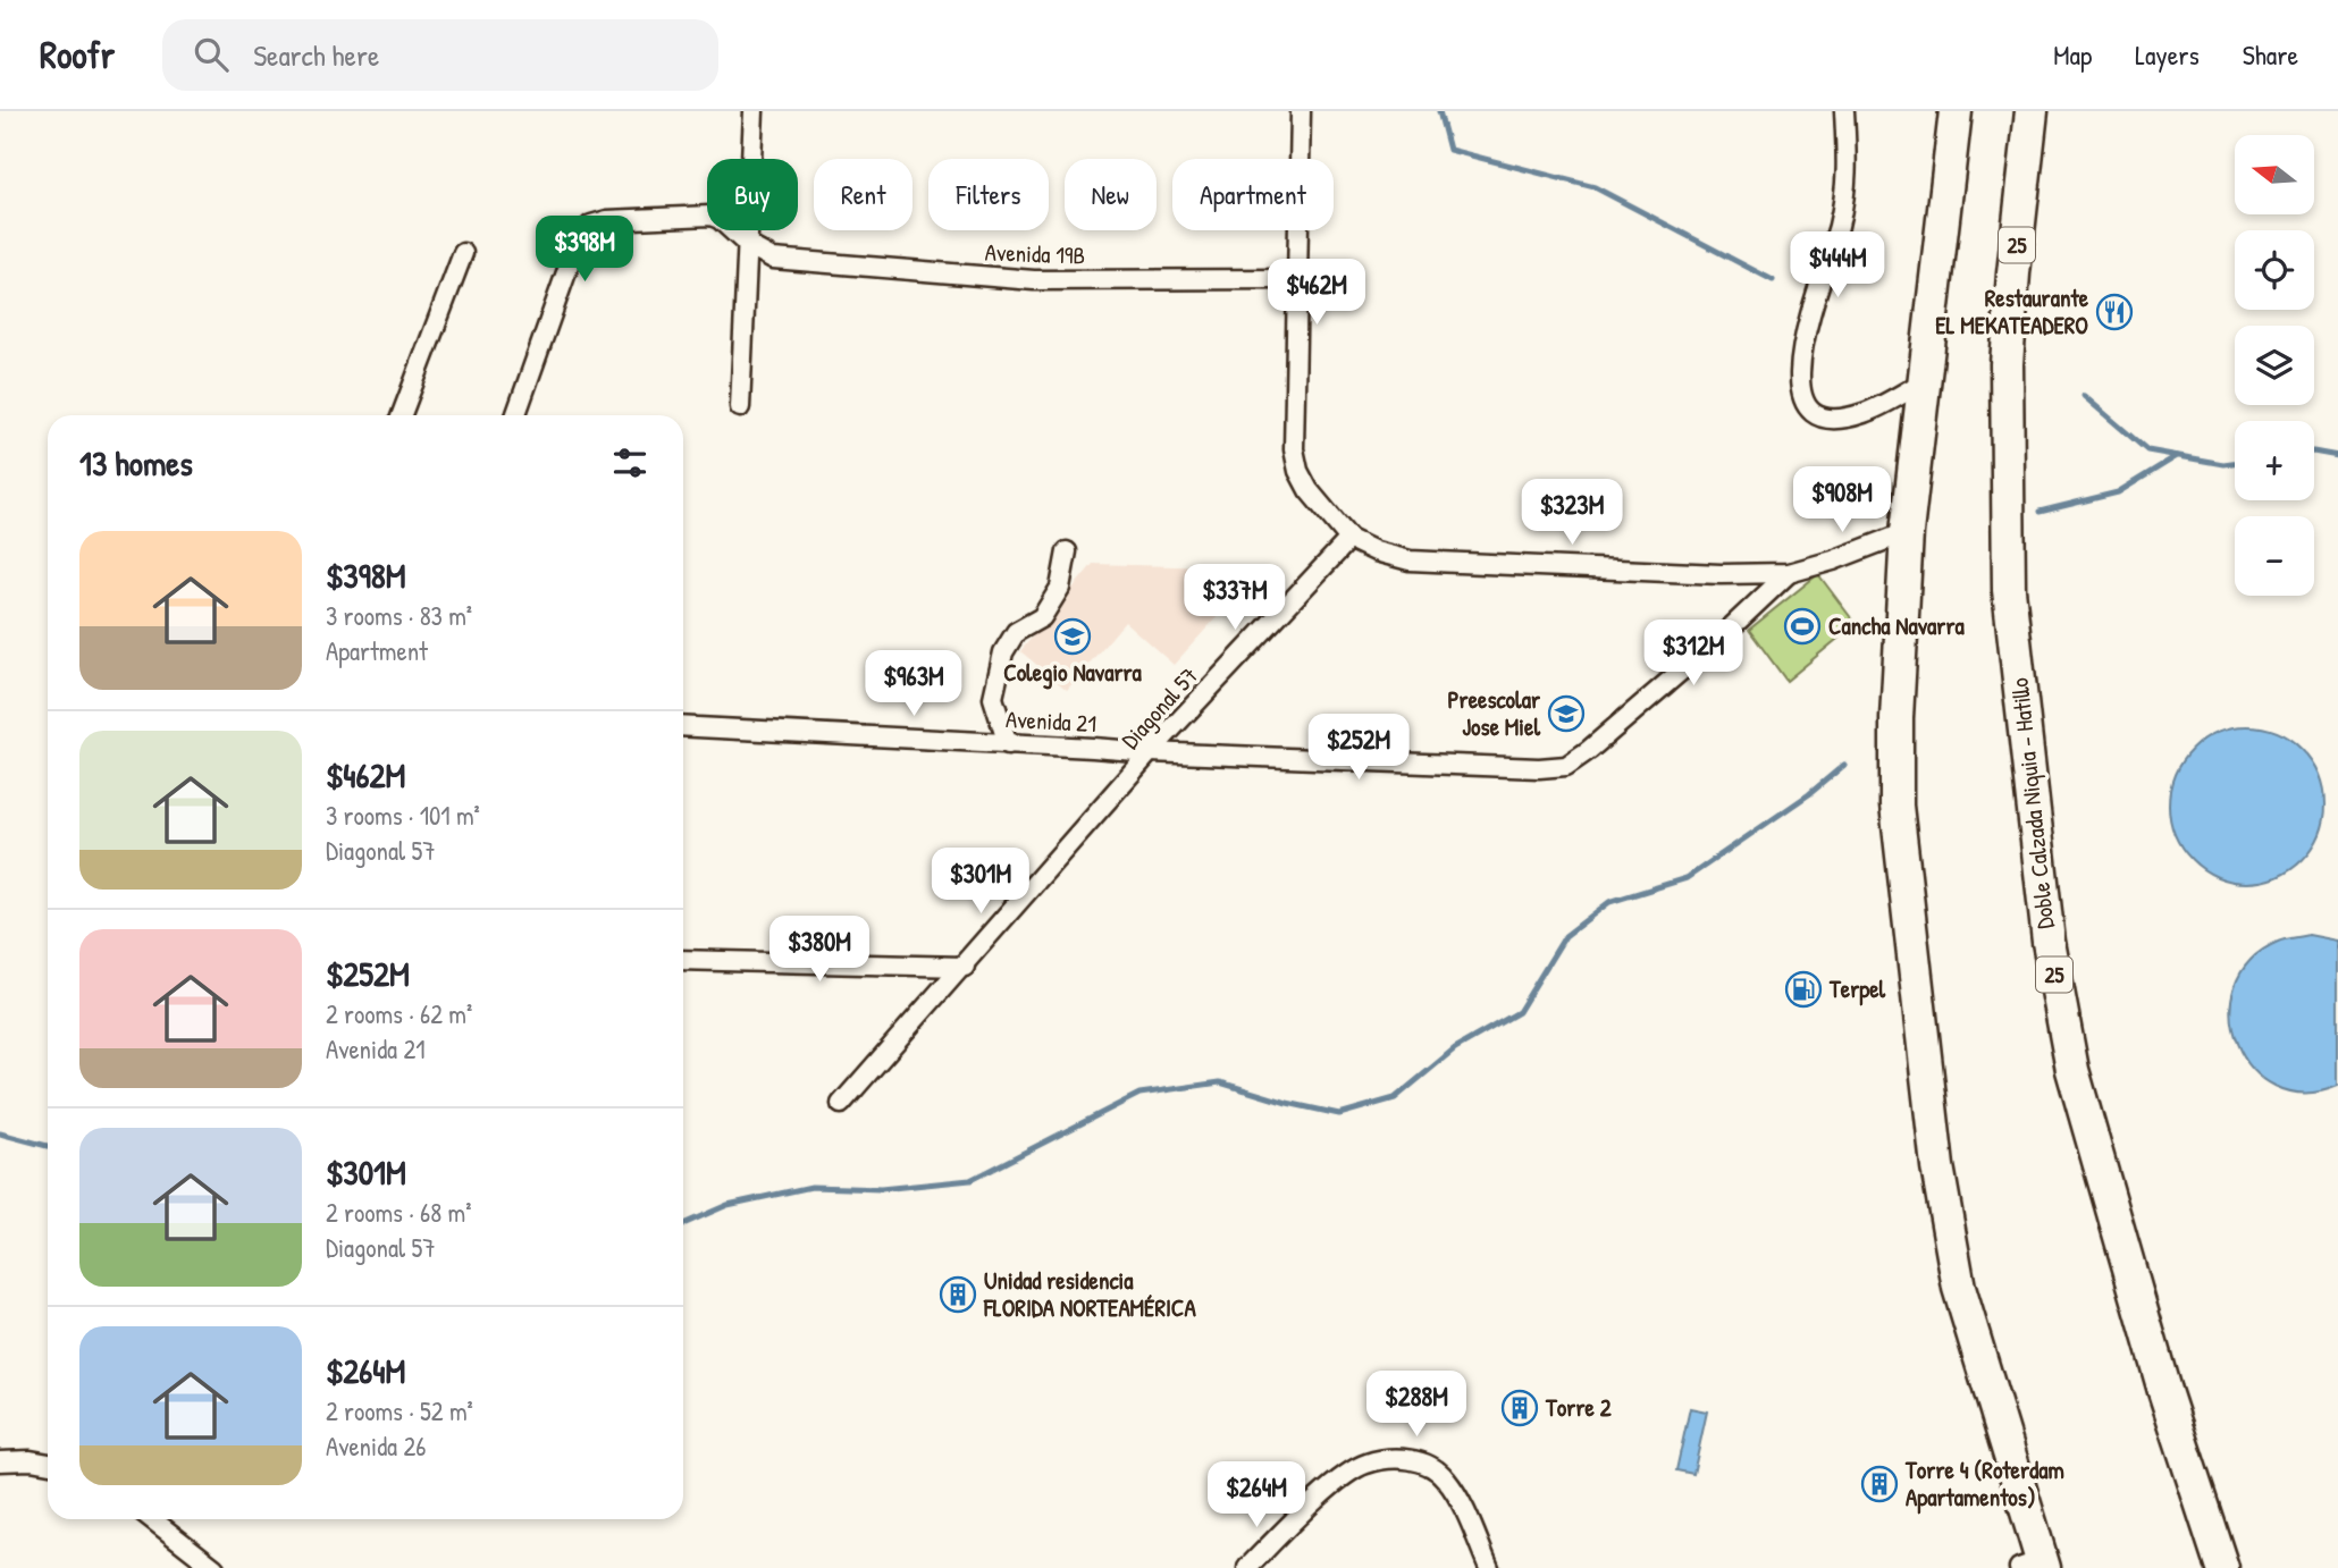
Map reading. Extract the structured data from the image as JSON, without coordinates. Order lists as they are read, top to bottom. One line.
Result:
{"streets":{"highway":["25","Doble Calzada Niquia - Hatillo"],"street":["Avenida 19B","Diagonal 57","Avenida 21"]},"crossings":[["Diagonal 57","Avenida 21"]],"places":{"restaurant":["Restaurante EL MEKATEADERO"],"sports":["Cancha Navarra"],"school or university":["Colegio Navarra","Preescolar Jose Miel"],"fuel station":["Terpel"],"building":["Unidad residencia FLORIDA NORTEAMÉRICA","Torre 2","Torre 4 (Roterdam Apartamentos)"]},"north":"left","page":{"header":"Roofr","search":"Search here","nav":["Map","Layers","Share"],"map_buttons":["+","−"],"chip":["Buy","Rent","Filters","New","Apartment"],"price":["$398M","$444M","$462M","$908M","$323M","$337M","$312M","$963M","$252M","$301M","$380M","$288M","$264M"],"heading":"13 homes","list":[{"name":"$398M","note":"3 rooms · 83 m² · Apartment"},{"name":"$462M","note":"3 rooms · 101 m² · Diagonal 57"},{"name":"$252M","note":"2 rooms · 62 m² · Avenida 21"},{"name":"$301M","note":"2 rooms · 68 m² · Diagonal 57"},{"name":"$264M","note":"2 rooms · 52 m² · Avenida 26"}]}}
